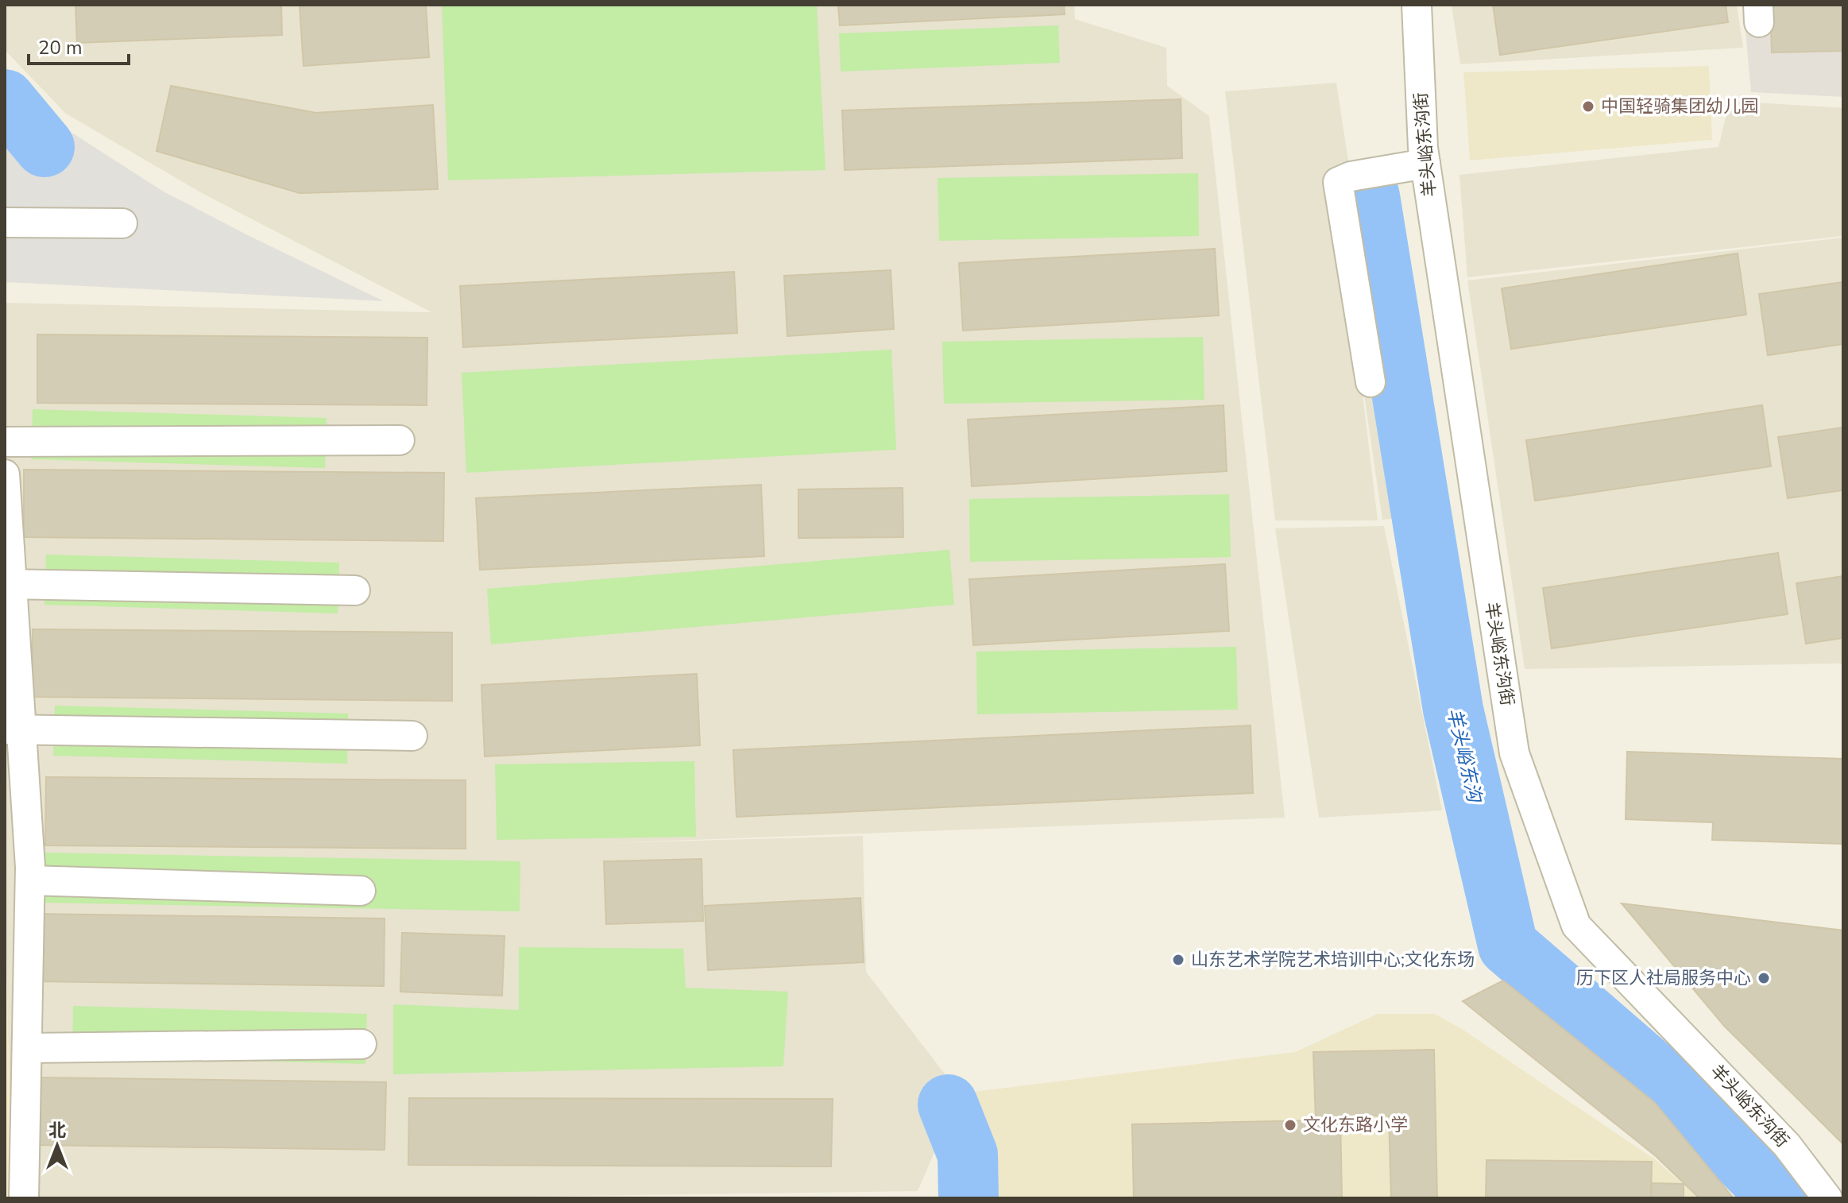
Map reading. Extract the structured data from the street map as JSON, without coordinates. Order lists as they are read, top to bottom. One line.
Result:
{"streets":{"street":["羊头峪东沟街"]},"water":["羊头峪东沟"],"places":["中国轻骑集团幼儿园","山东艺术学院艺术培训中心;文化东场","历下区人社局服务中心","文化东路小学"],"scale_bar":"20 m","north":"top"}
